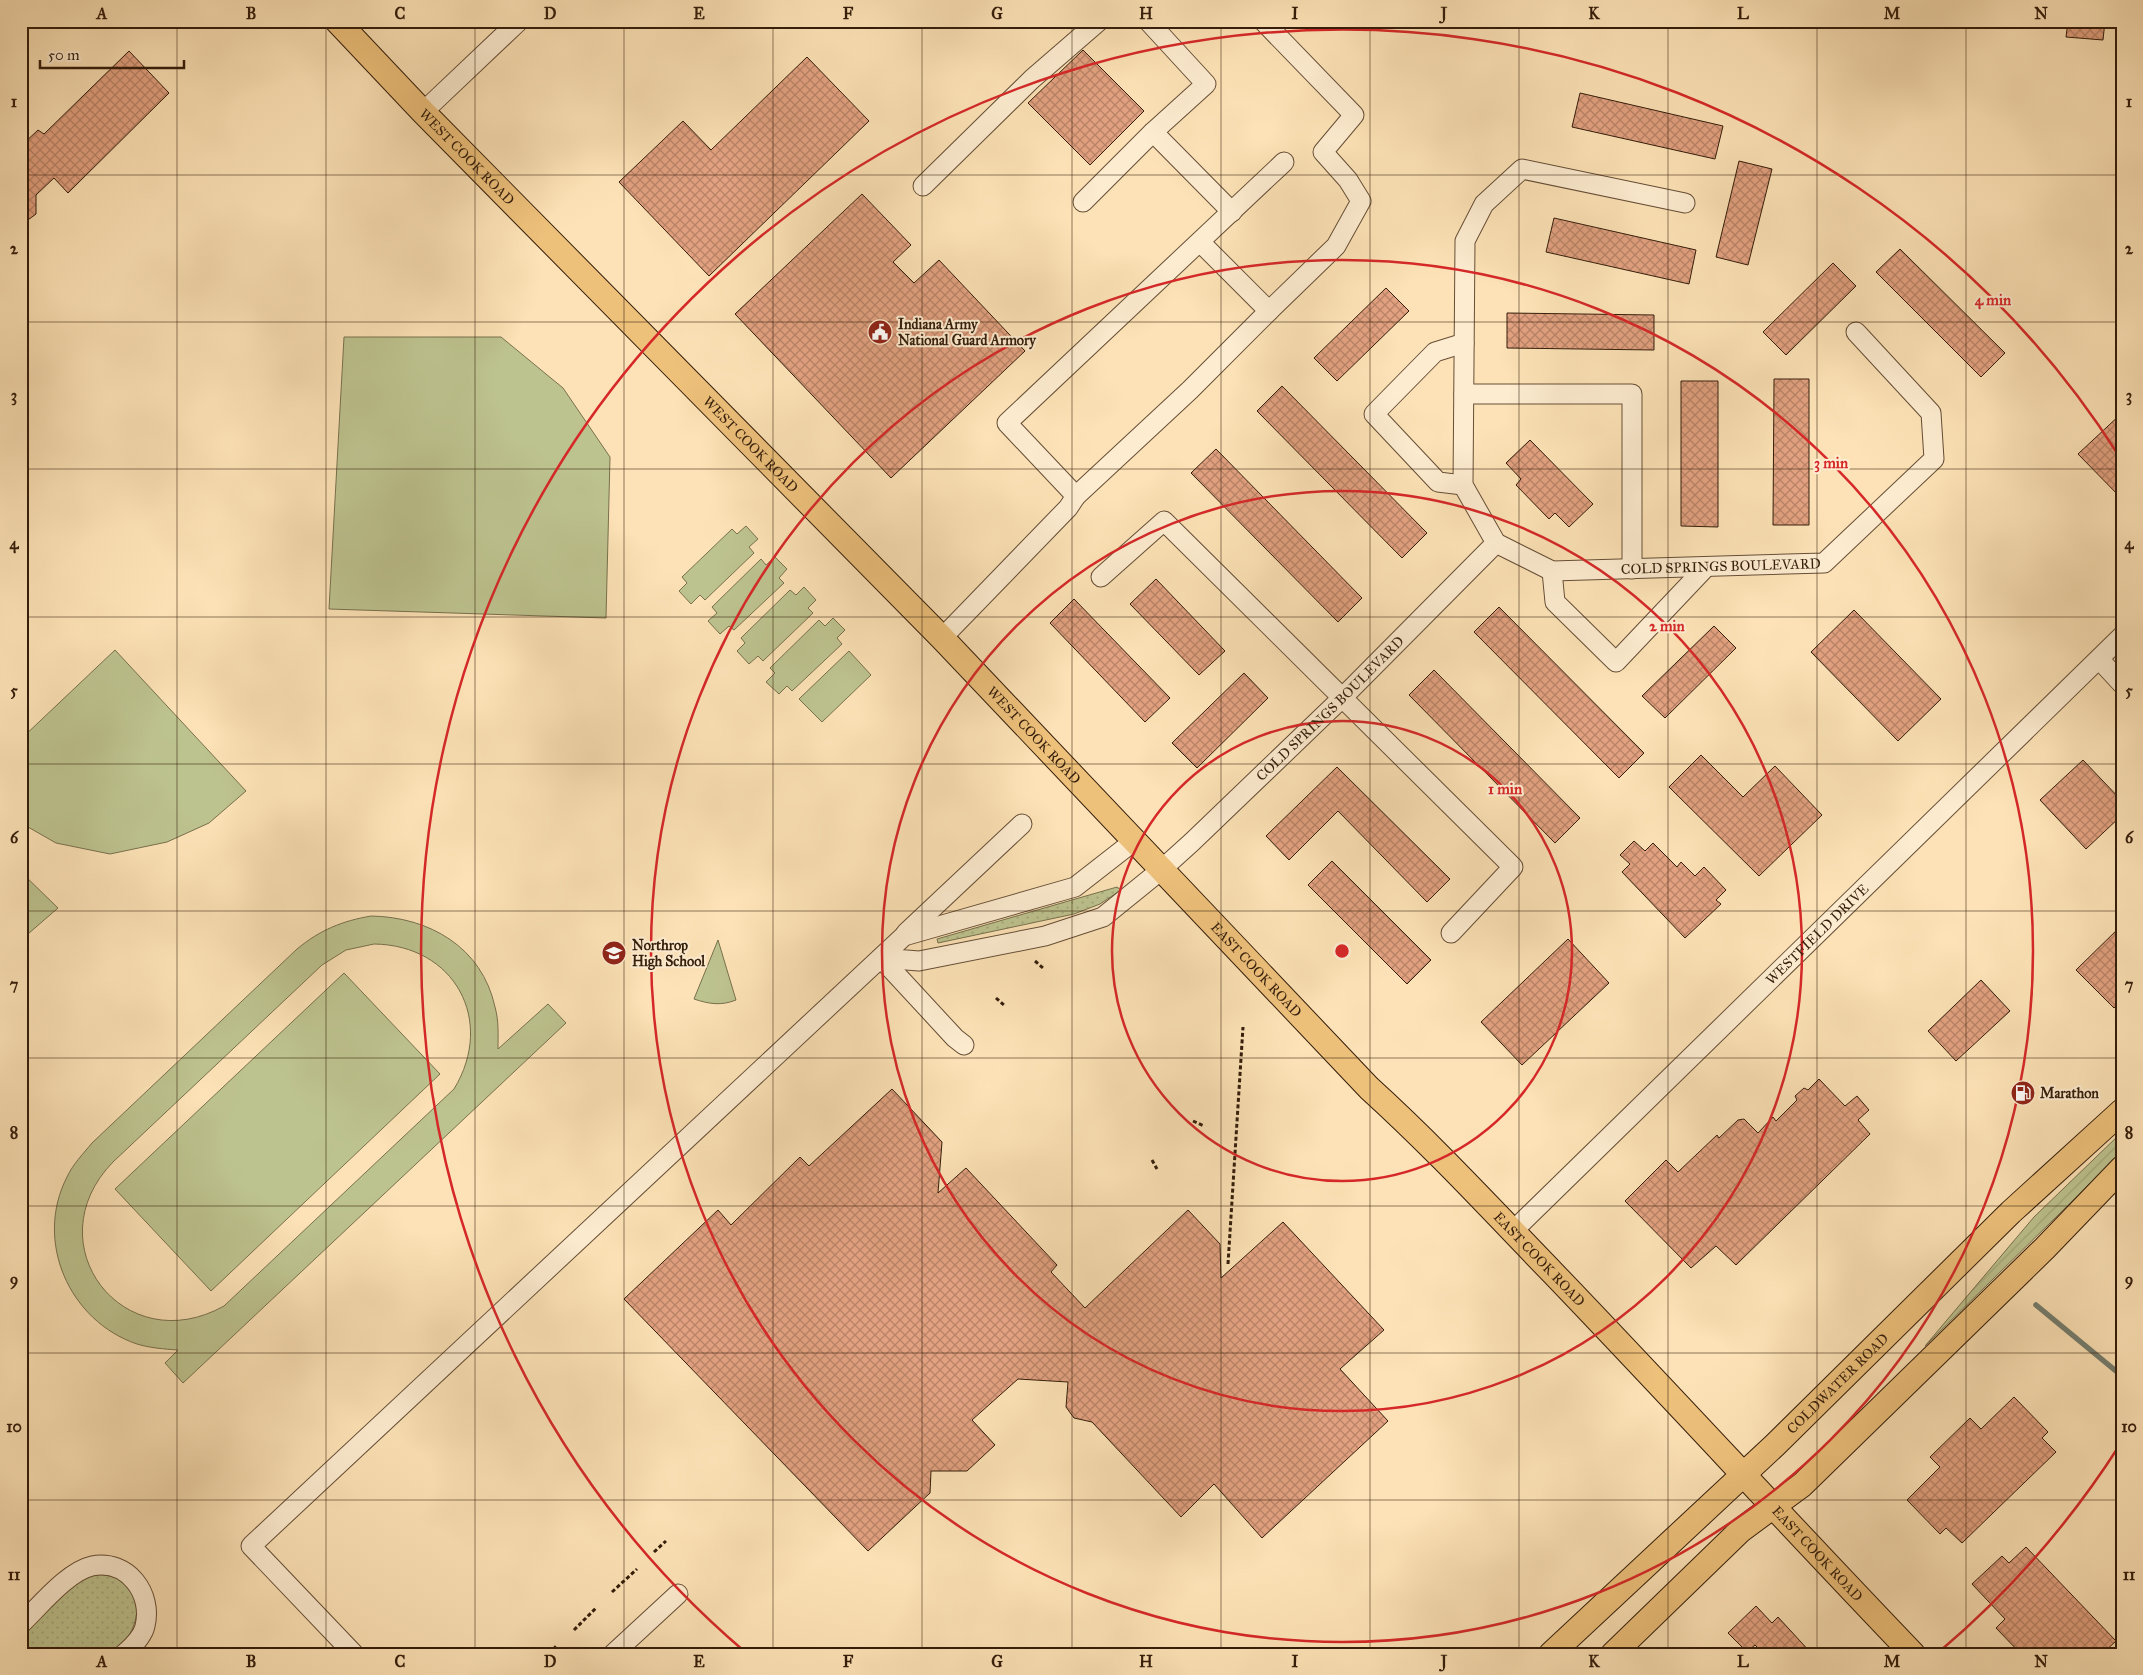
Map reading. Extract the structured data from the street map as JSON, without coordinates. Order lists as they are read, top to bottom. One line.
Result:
{"streets":{"main road":["WEST COOK ROAD","EAST COOK ROAD","COLDWATER ROAD"],"street":["COLD SPRINGS BOULEVARD","WESTFIELD DRIVE"]},"crossings":[["WEST COOK ROAD","COLD SPRINGS BOULEVARD"],["WEST COOK ROAD","EAST COOK ROAD"],["COLD SPRINGS BOULEVARD","EAST COOK ROAD"],["WESTFIELD DRIVE","EAST COOK ROAD"],["EAST COOK ROAD","COLDWATER ROAD"]],"places":{"public building":["Indiana Army National Guard Armory"],"school or university":["Northrop High School"],"fuel station":["Marathon"]},"scale_bar":"50 m","grid":{"columns":["A","B","C","D","E","F","G","H","I","J","K","L","M","N"],"rows":["1","2","3","4","5","6","7","8","9","10","11"]},"rings":["4 min","3 min","2 min","1 min"]}
